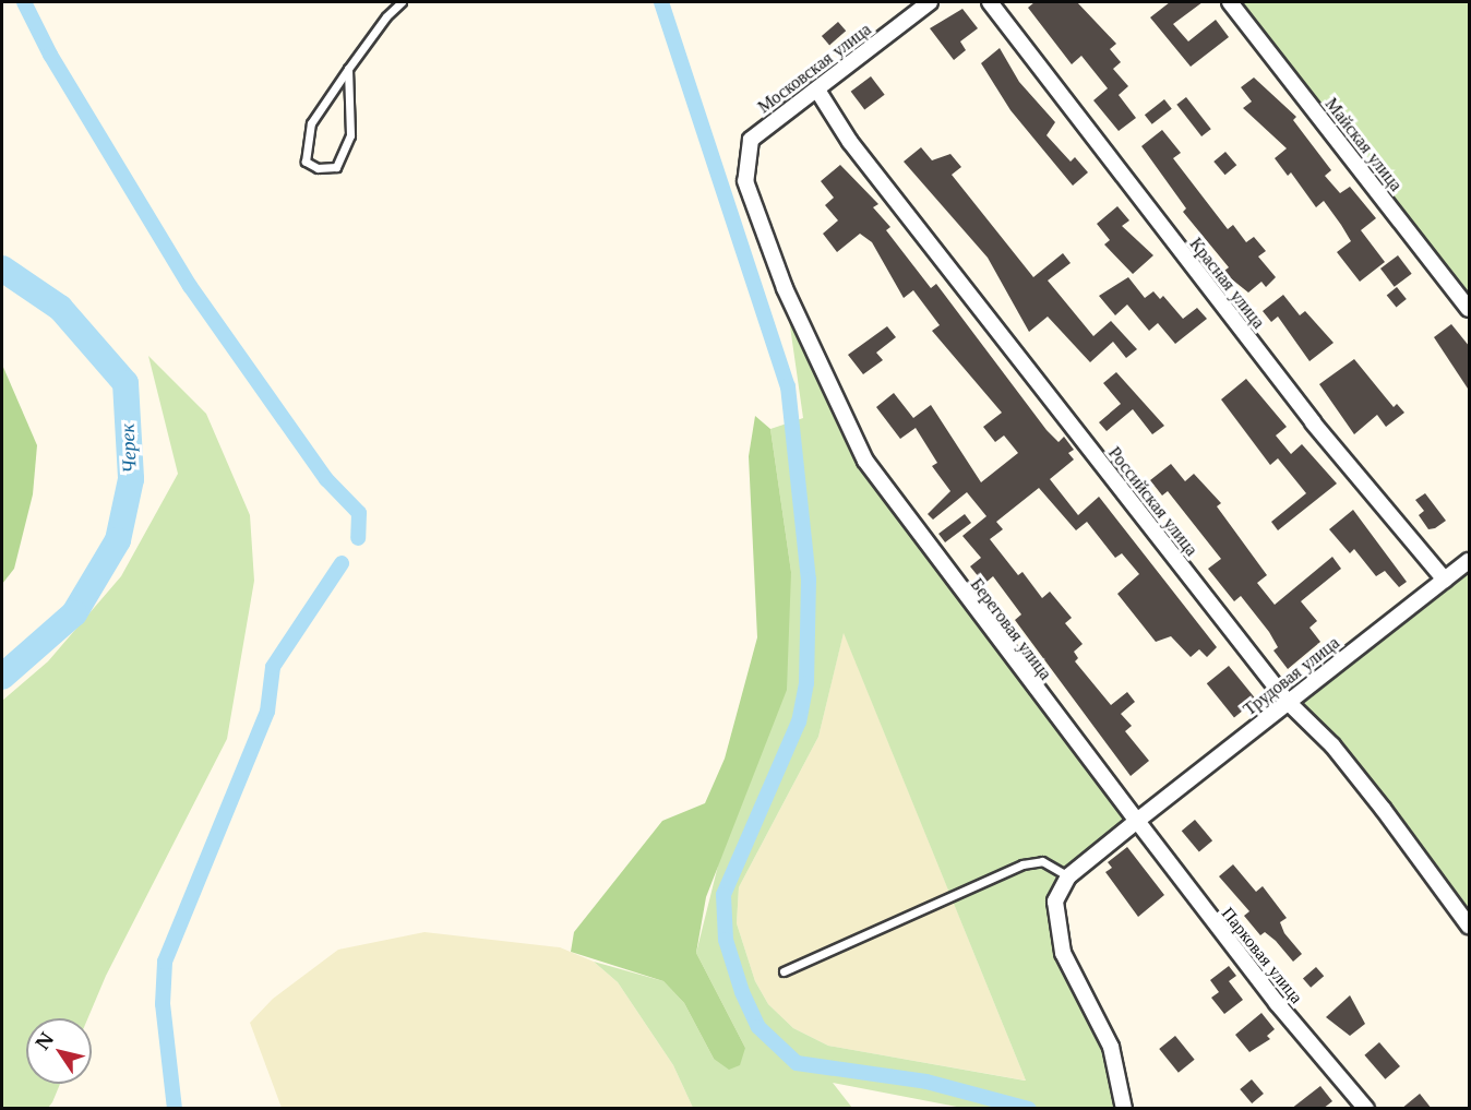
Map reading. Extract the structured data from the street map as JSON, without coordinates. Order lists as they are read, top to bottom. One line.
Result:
{"streets":{"street":["Московская улица","Майская улица","Красная улица","Российская улица","Береговая улица","Трудовая улица","Парковая улица"]},"crossings":[["Московская улица","Российская улица"],["Московская улица","Береговая улица"],["Красная улица","Трудовая улица"],["Российская улица","Трудовая улица"],["Береговая улица","Трудовая улица"],["Береговая улица","Парковая улица"],["Трудовая улица","Парковая улица"]],"water":["Черек"],"north":"top left"}
